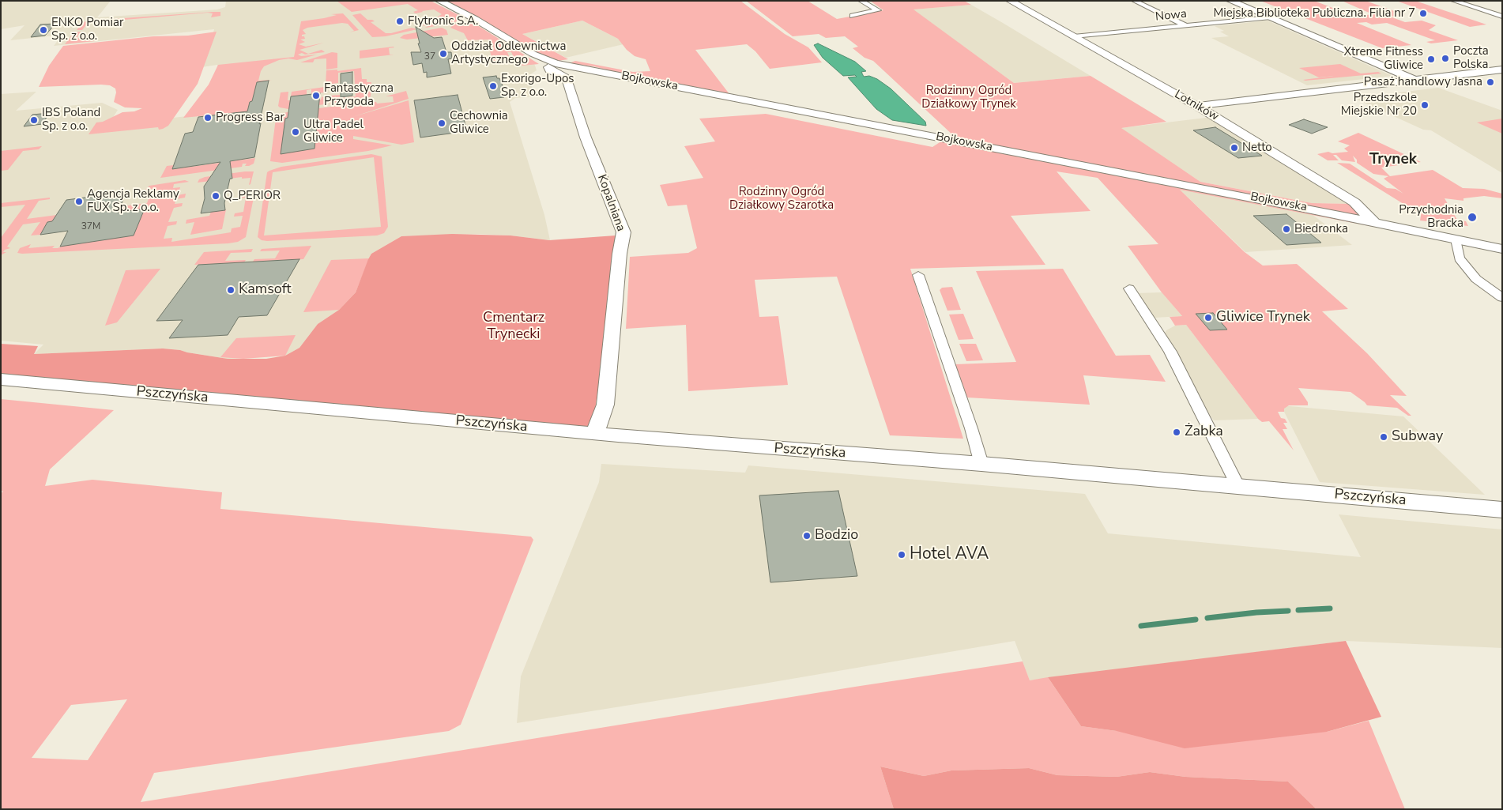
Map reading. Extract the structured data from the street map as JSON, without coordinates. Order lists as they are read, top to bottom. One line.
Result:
{"streets":{"street":["Nowa","Bojkowska","Lotników","Kopalniana","Pszczyńska"]},"crossings":[["Nowa","Lotników"],["Bojkowska","Lotników"],["Bojkowska","Kopalniana"],["Kopalniana","Pszczyńska"]],"districts":["Trynek"],"parks":["Rodzinny Ogród Działkowy Trynek","Rodzinny Ogród Działkowy Szarotka","Cmentarz Trynecki"],"places":["Miejska Biblioteka Publiczna. Filia nr 7","Flytronic S.A.","ENKO Pomiar Sp. z o.o.","Oddział Odlewnictwa Artystycznego","Poczta Polska","Xtreme Fitness Gliwice","Pasaż handlowy Jasna","Exorigo-Upos Sp. z o.o.","Fantastyczna Przygoda","Przedszkole Miejskie Nr 20","Progress Bar","IBS Poland Sp. z o.o.","Cechownia Gliwice","Ultra Padel Gliwice","Netto","Q_PERIOR","Agencja Reklamy FUX Sp. z o.o.","Przychodnia Bracka","Biedronka","Kamsoft","Gliwice Trynek","Żabka","Subway","Bodzio","Hotel AVA"],"house_numbers":["37","37M"]}
